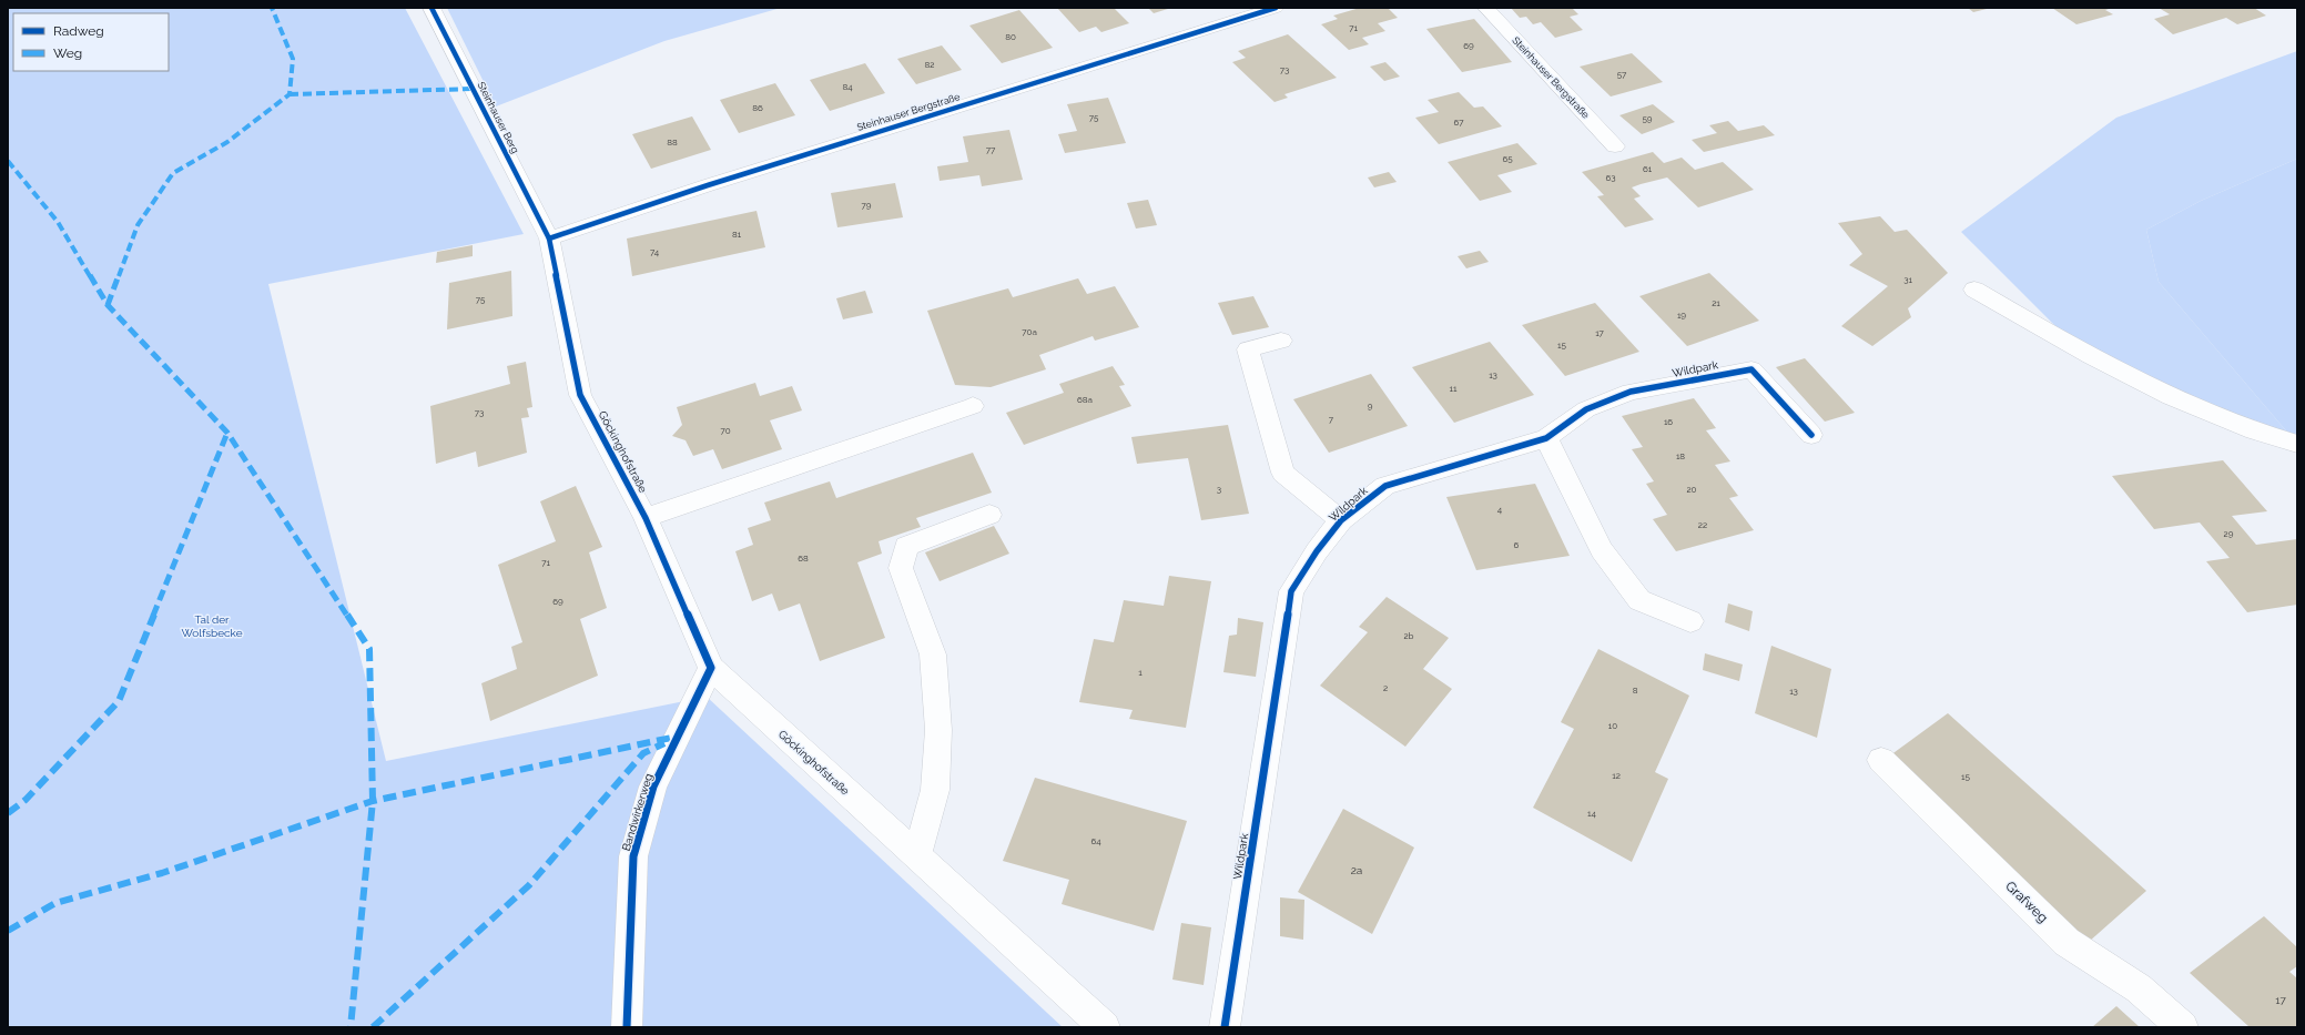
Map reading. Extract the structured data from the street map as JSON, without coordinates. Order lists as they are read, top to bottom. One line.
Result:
{"streets":{"street":["Steinhauser Bergstraße","Steinhauser Berg","Wildpark","Göckinghofstraße","Bandwirkerweg","Grafweg"]},"crossings":[["Steinhauser Bergstraße","Steinhauser Berg"],["Steinhauser Bergstraße","Göckinghofstraße"],["Steinhauser Berg","Göckinghofstraße"],["Göckinghofstraße","Bandwirkerweg"]],"parks":["Tal der Wolfsbecke"],"house_numbers":["71","80","69","82","73","57","84","86","75","59","67","88","77","65","61","63","79","81","74","31","75","21","19","70a","17","15","13","11","68a","9","73","7","16","70","18","3","20","4","22","29","6","68","71","69","2b","1","2","8","13","10","12","15","14","64","2a","17"],"legend":["Radweg","Weg"]}
